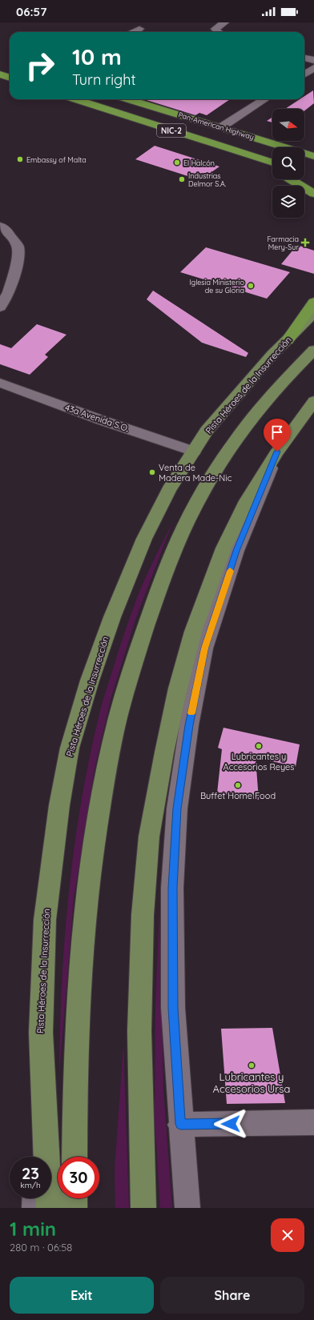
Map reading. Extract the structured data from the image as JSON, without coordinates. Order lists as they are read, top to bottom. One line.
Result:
{"streets":{"highway":["Pan-American Highway","NIC-2"],"main road":["Pista Héroes de la Insurrección"],"street":["43a Avenida S.O."]},"crossings":[["Pista Héroes de la Insurrección","43a Avenida S.O."]],"places":{"other":["Embassy of Malta","El Halcón","Industrias Delmor S.A.","Iglesia Ministerio de su Gloria","Venta de Madera Made-Nic","Lubricantes y Accesorios Reyes","Buffet Home Food","Lubricantes y Accesorios Ursa"],"health":["Farmacia Mery-Sur"]},"north":"right","page":{"status":"06:57","turn":["10 m","Turn right"],"speed":"23 km/h","limit":"30","heading":["1 min","280 m · 06:58"],"buttons":["Exit","Share"]}}
